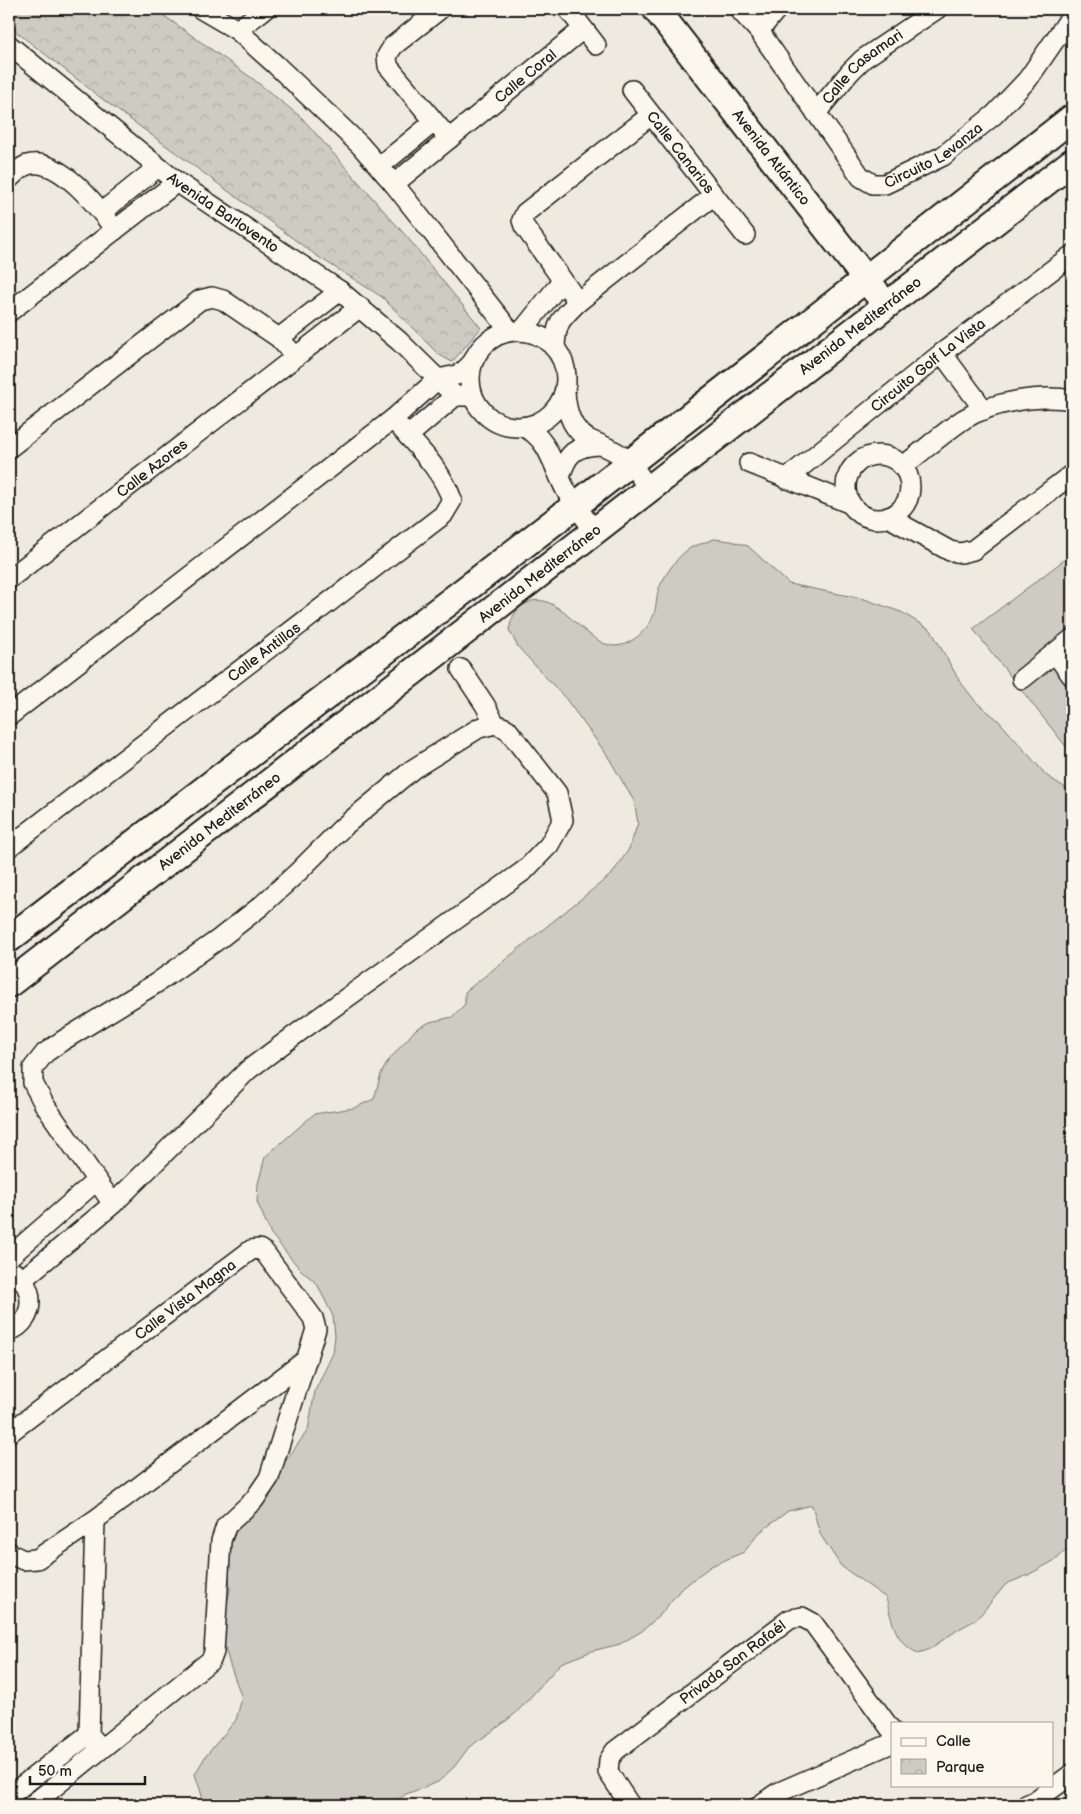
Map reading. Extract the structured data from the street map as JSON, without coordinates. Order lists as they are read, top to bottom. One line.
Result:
{"streets":{"street":["Calle Casamari","Calle Coral","Circuito Levanza","Avenida Atlántico","Calle Canarios","Avenida Barlovento","Avenida Mediterráneo","Circuito Golf La Vista","Calle Azores","Calle Antillas","Calle Vista Magna","Privada San Rafaél"]},"crossings":[["Calle Casamari","Circuito Levanza"],["Avenida Atlántico","Avenida Mediterráneo"],["Calle Canarios","Avenida Barlovento"],["Avenida Barlovento","Calle Azores"]],"legend":["Calle","Parque"],"scale_bar":"50 m"}
